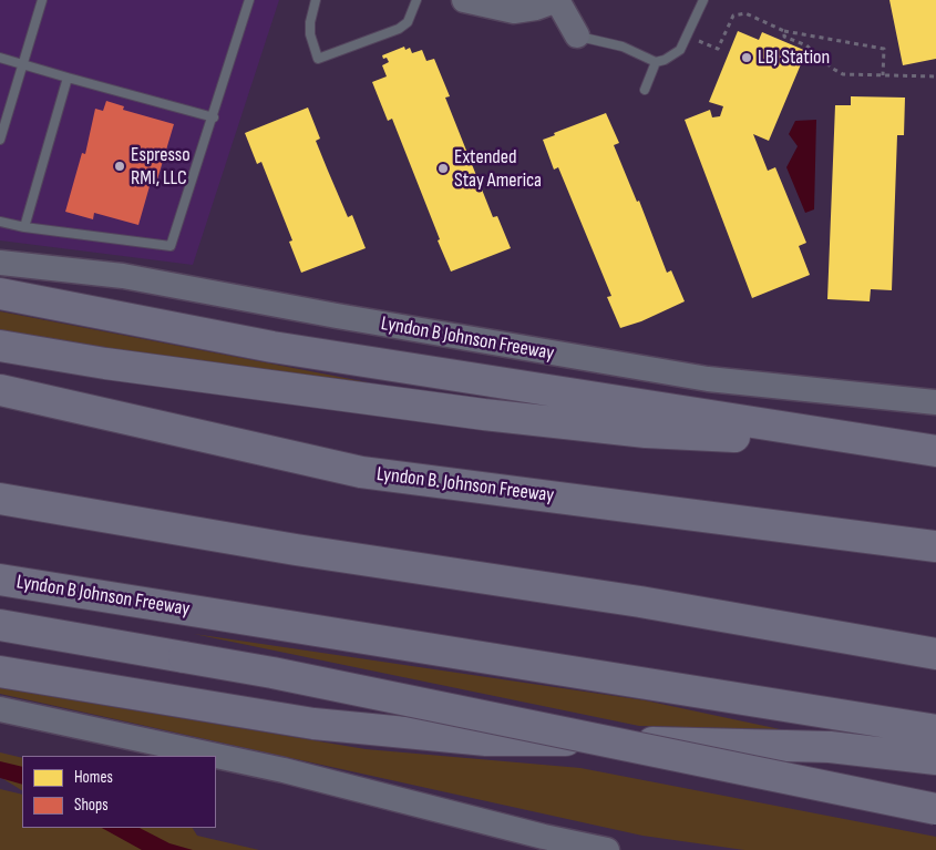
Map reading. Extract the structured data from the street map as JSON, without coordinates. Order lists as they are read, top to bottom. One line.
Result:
{"streets":{"highway":["Lyndon B Johnson Freeway","Lyndon B. Johnson Freeway"]},"places":["LBJ Station","Espresso RMI, LLC","Extended Stay America"],"legend":["Homes","Shops"]}
